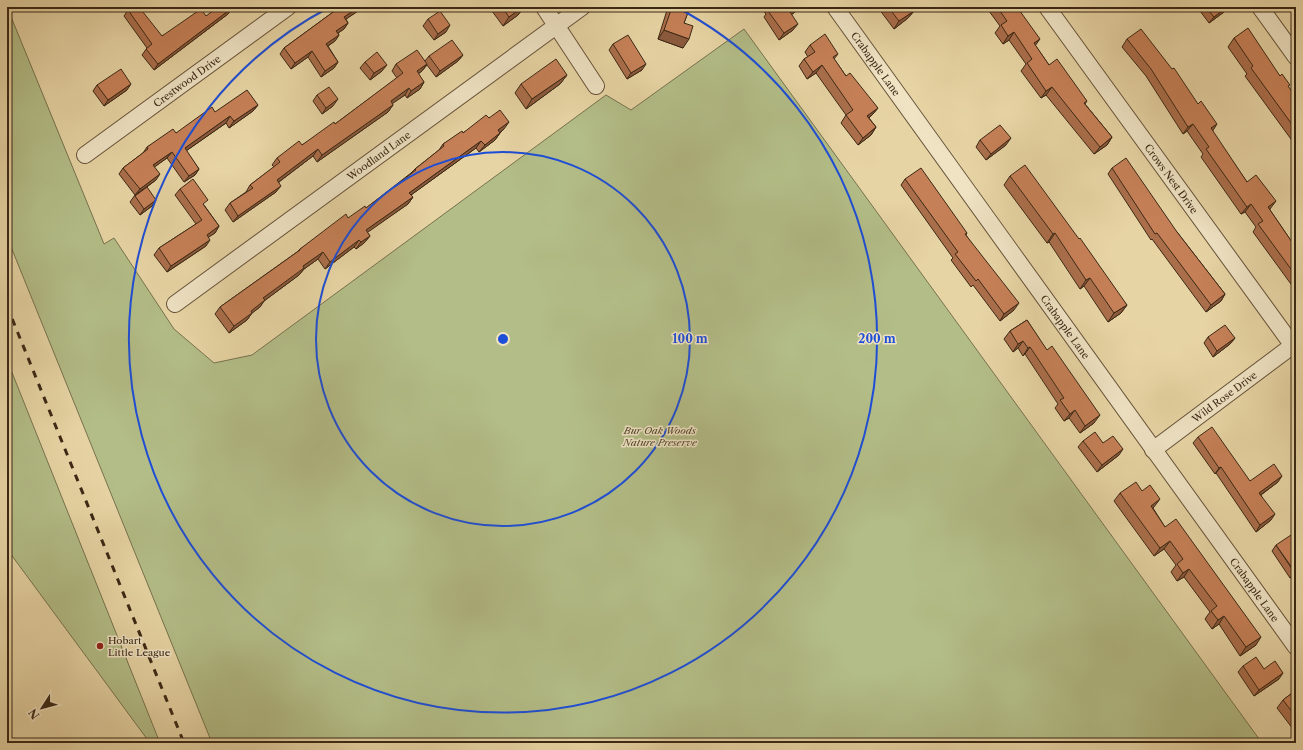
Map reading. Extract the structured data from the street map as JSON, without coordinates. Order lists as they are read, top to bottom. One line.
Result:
{"streets":{"street":["Crabapple Lane","Crestwood Drive","Woodland Lane","Crows Nest Drive","Wild Rose Drive"]},"crossings":[["Crabapple Lane","Wild Rose Drive"],["Crows Nest Drive","Wild Rose Drive"]],"parks":["Bur Oak Woods Nature Preserve"],"places":["Hobart Little League"],"north":"bottom left","rings":["100 m","200 m"]}
